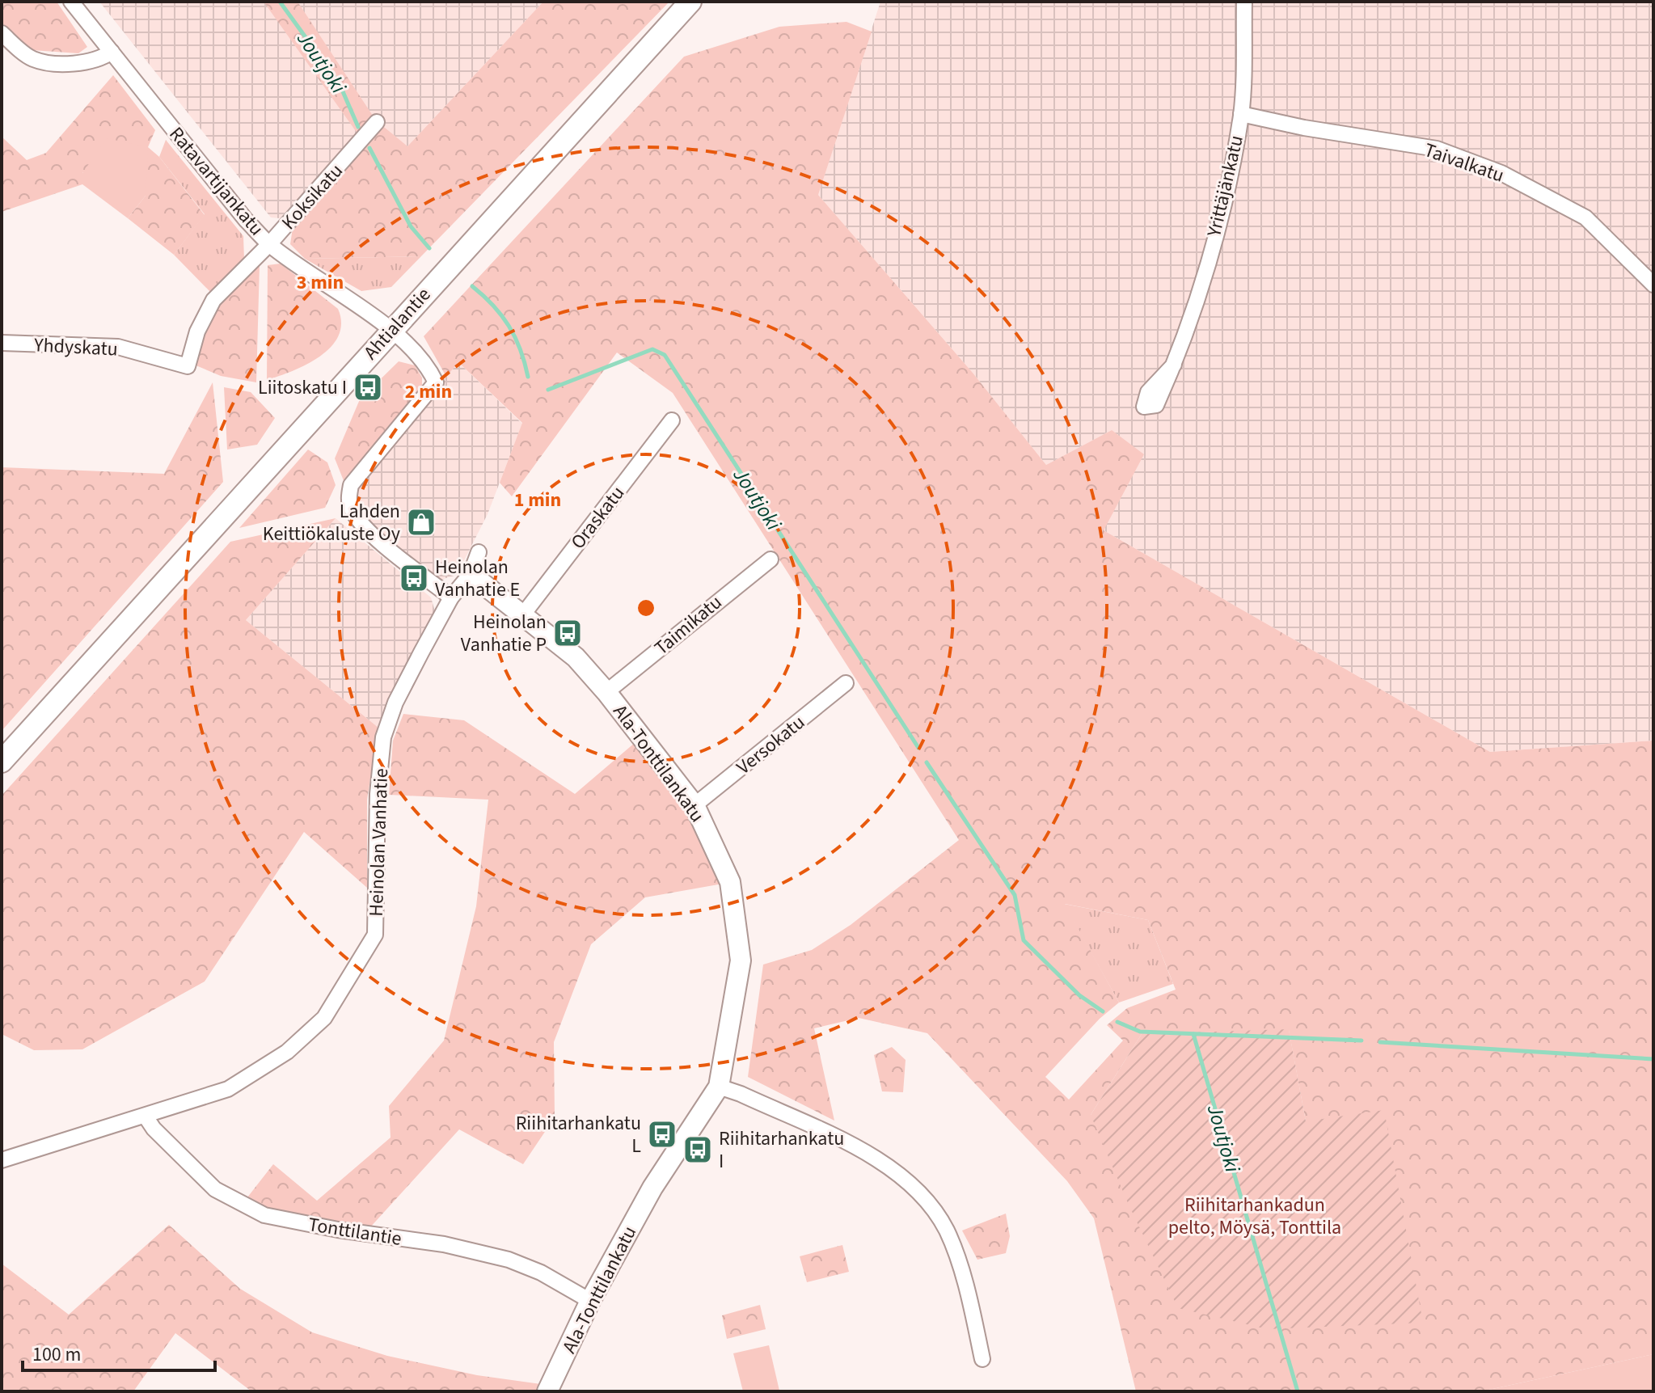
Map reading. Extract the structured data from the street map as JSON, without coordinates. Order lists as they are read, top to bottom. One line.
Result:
{"streets":{"main road":["Ahtialantie"],"street":["Taivalkatu","Ratavartijankatu","Yrittäjänkatu","Koksikatu","Yhdyskatu","Oraskatu","Taimikatu","Versokatu","Ala-Tonttilankatu","Heinolan Vanhatie","Tonttilantie"]},"crossings":[["Taivalkatu","Yrittäjänkatu"],["Ratavartijankatu","Koksikatu"],["Ratavartijankatu","Ahtialantie"],["Ratavartijankatu","Heinolan Vanhatie"],["Koksikatu","Yhdyskatu"],["Oraskatu","Ala-Tonttilankatu"],["Taimikatu","Ala-Tonttilankatu"],["Versokatu","Ala-Tonttilankatu"],["Ala-Tonttilankatu","Heinolan Vanhatie"],["Ala-Tonttilankatu","Tonttilantie"],["Heinolan Vanhatie","Tonttilantie"]],"water":["Joutjoki"],"parks":["Riihitarhankadun pelto, Möysä, Tonttila"],"places":{"bus stop":["Liitoskatu I","Heinolan Vanhatie E","Heinolan Vanhatie P","Riihitarhankatu L","Riihitarhankatu I"],"shop":["Lahden Keittiökaluste Oy"]},"scale_bar":"100 m","rings":["3 min","2 min","1 min"]}
